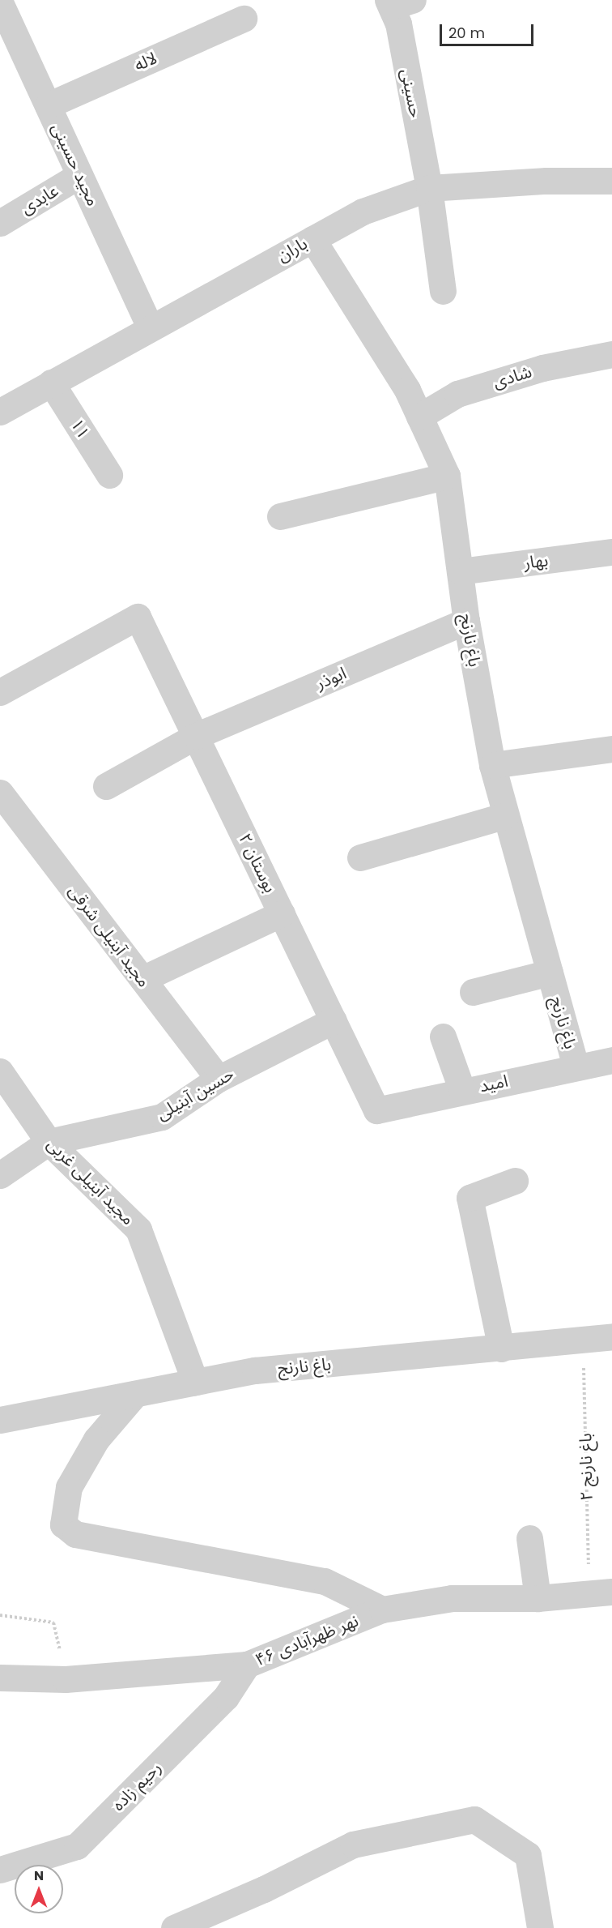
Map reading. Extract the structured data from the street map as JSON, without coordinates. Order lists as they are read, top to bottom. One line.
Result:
{"streets":{"street":["لاله","حسینی","مجید حسینی","عابدی","باران","شادی","۱۱","بهار","باغ نارنج","ابوذر","بوستان ۲","مجید آبنیلی شرقی","امید","حسین آبنیلی","مجید آبنیلی غربی","نهر ظهرآبادی ۴۶","رحیم زاده"],"path":["باغ نارنج ۲"]},"crossings":[["لاله","مجید حسینی"],["حسینی","باران"],["مجید حسینی","عابدی"],["مجید حسینی","باران"],["باران","۱۱"],["باران","باغ نارنج"],["شادی","باغ نارنج"],["بهار","باغ نارنج"],["باغ نارنج","ابوذر"],["باغ نارنج","امید"],["باغ نارنج","مجید آبنیلی غربی"],["باغ نارنج","باغ نارنج ۲"],["ابوذر","بوستان ۲"],["بوستان ۲","امید"],["بوستان ۲","حسین آبنیلی"],["مجید آبنیلی شرقی","حسین آبنیلی"],["حسین آبنیلی","مجید آبنیلی غربی"],["باغ نارنج ۲","نهر ظهرآبادی ۴۶"],["نهر ظهرآبادی ۴۶","رحیم زاده"]],"scale_bar":"20 m","north":"top"}
